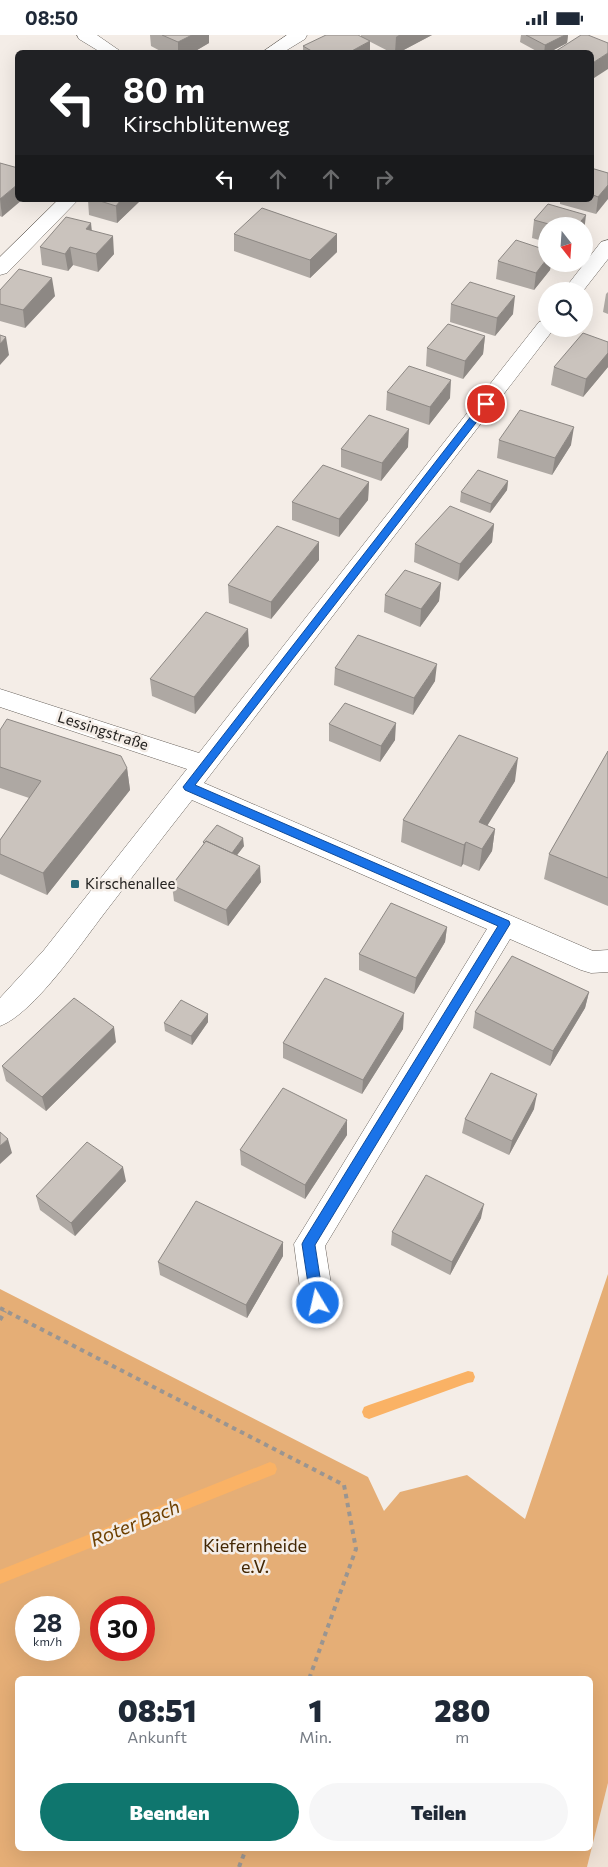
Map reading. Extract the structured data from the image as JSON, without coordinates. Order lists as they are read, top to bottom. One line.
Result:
{"streets":{"street":["Lessingstraße"]},"water":["Roter Bach"],"parks":["Kiefernheide e.V."],"places":{"transit":["Kirschenallee"]},"north":"bottom","page":{"status":"08:50","turn":["80 m","Kirschblütenweg"],"speed":"28 km/h","limit":"30","eta":["08:51","Ankunft","1","Min.","280","m"],"buttons":["Beenden","Teilen"]}}
